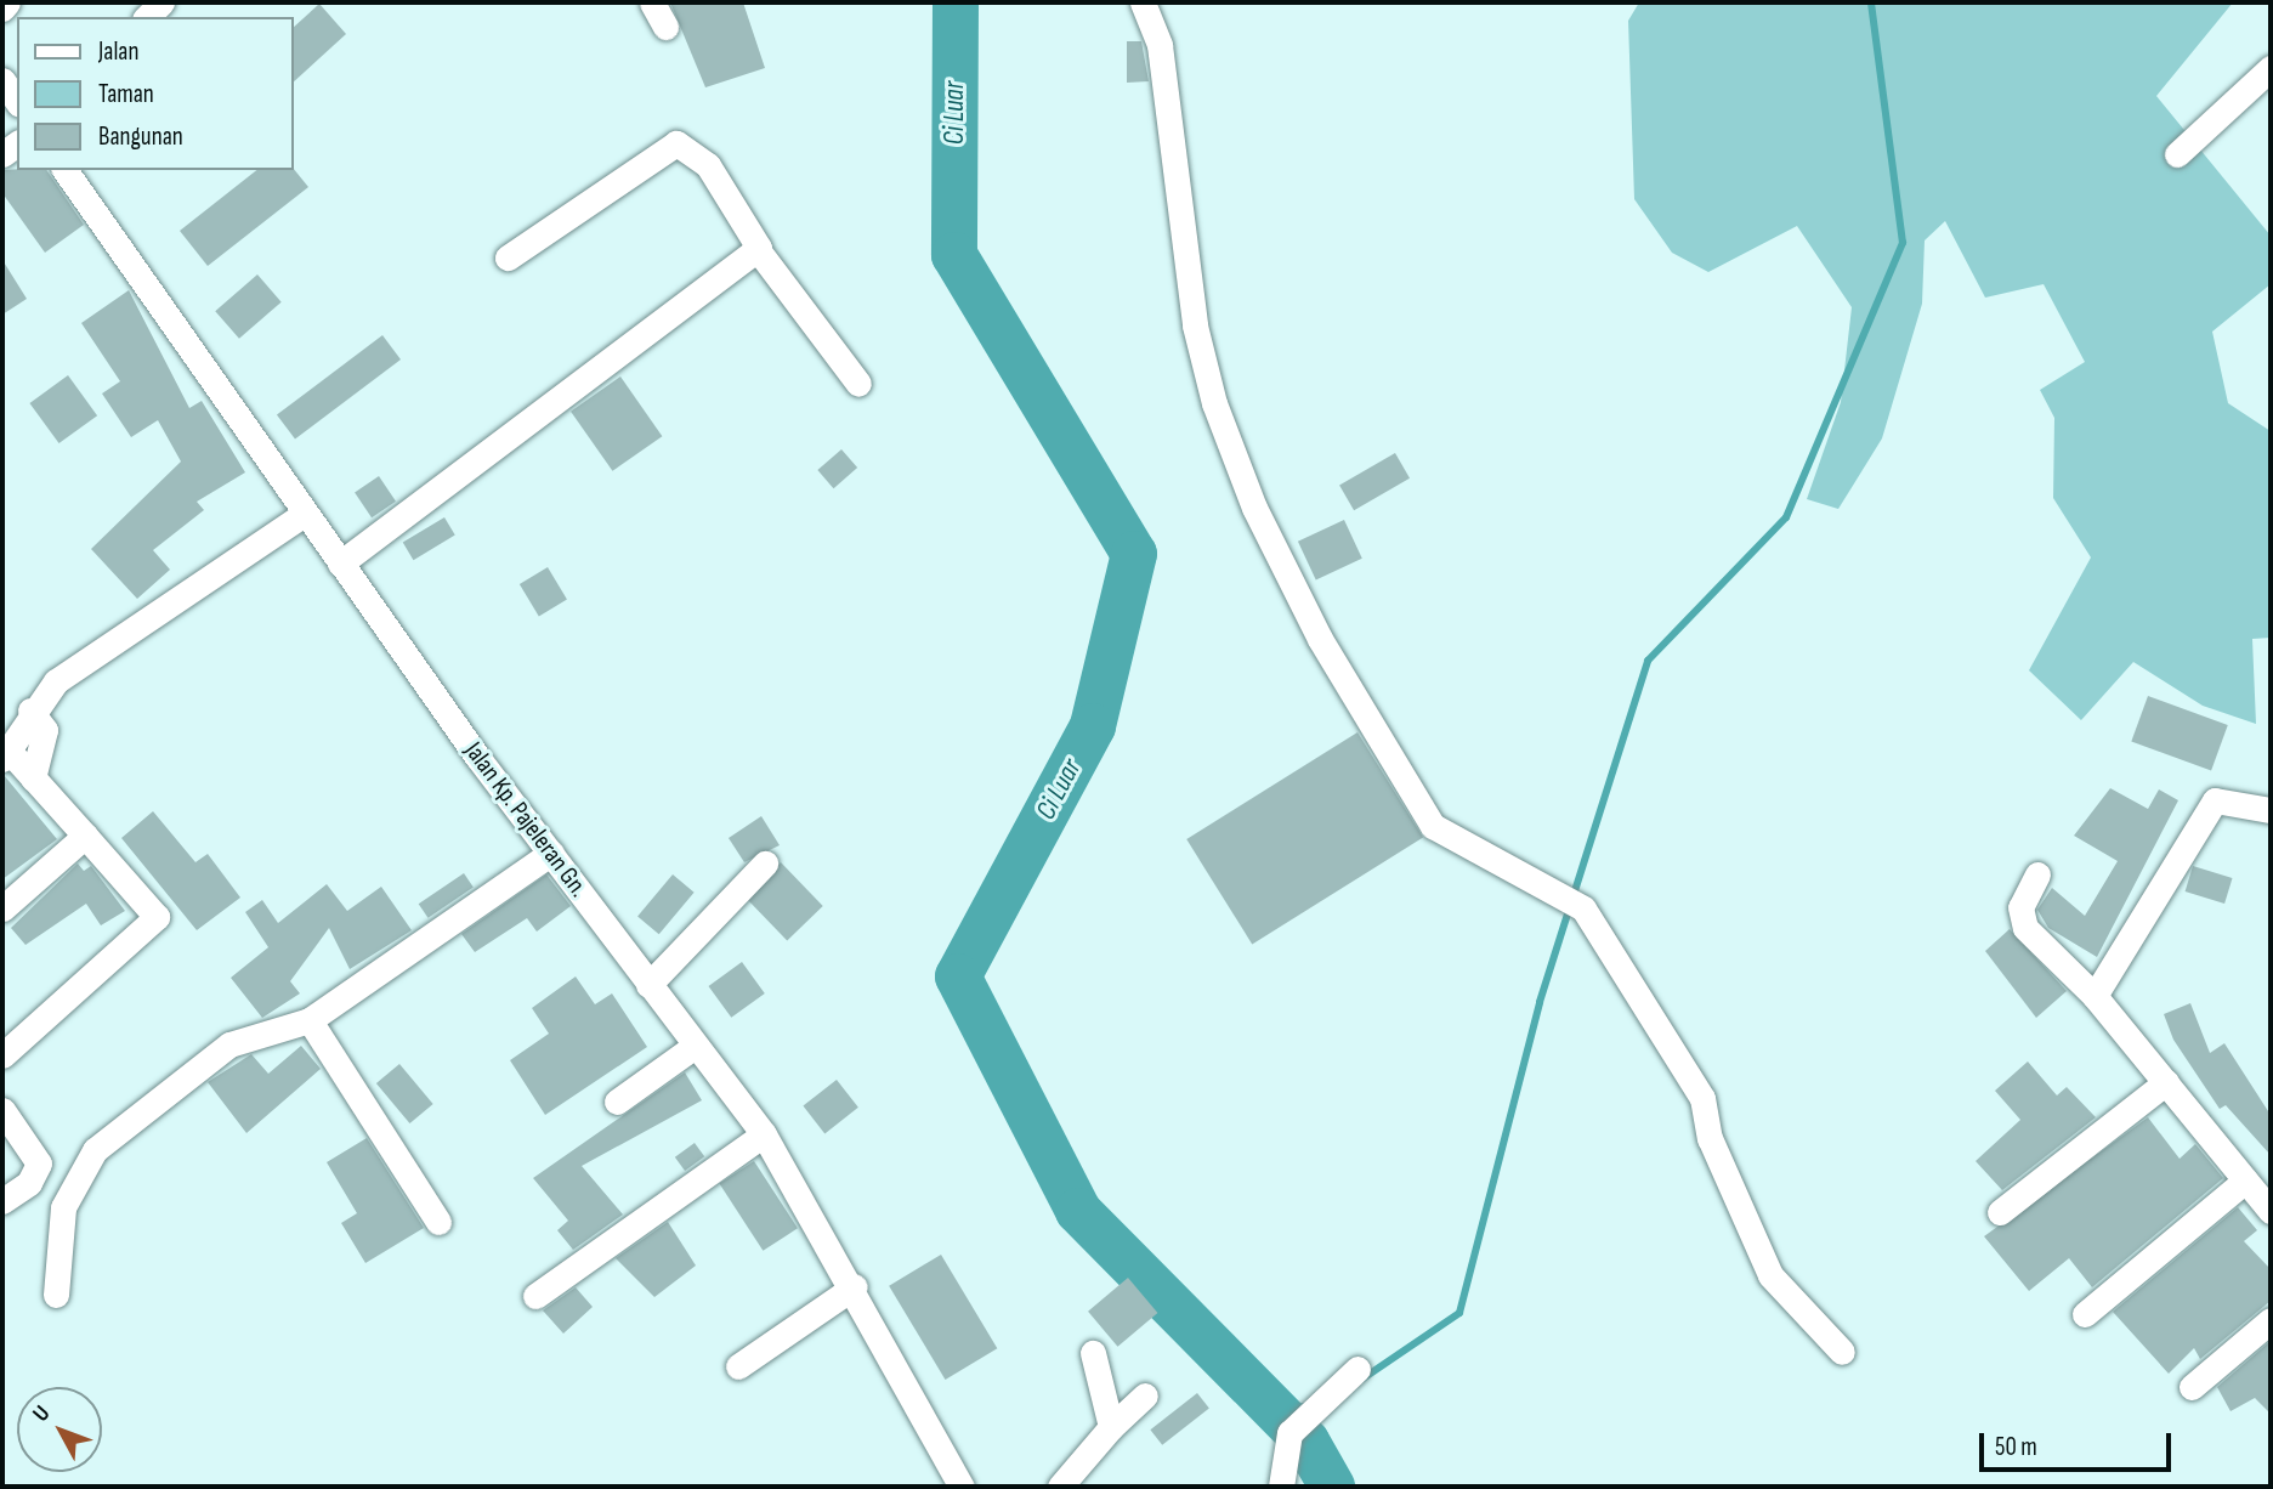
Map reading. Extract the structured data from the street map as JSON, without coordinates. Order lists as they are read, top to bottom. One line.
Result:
{"streets":{"street":["Jalan Kp. Pajeleran Gn."]},"water":["Ci Luar"],"legend":["Jalan","Taman","Bangunan"],"scale_bar":"50 m","north":"top left"}
